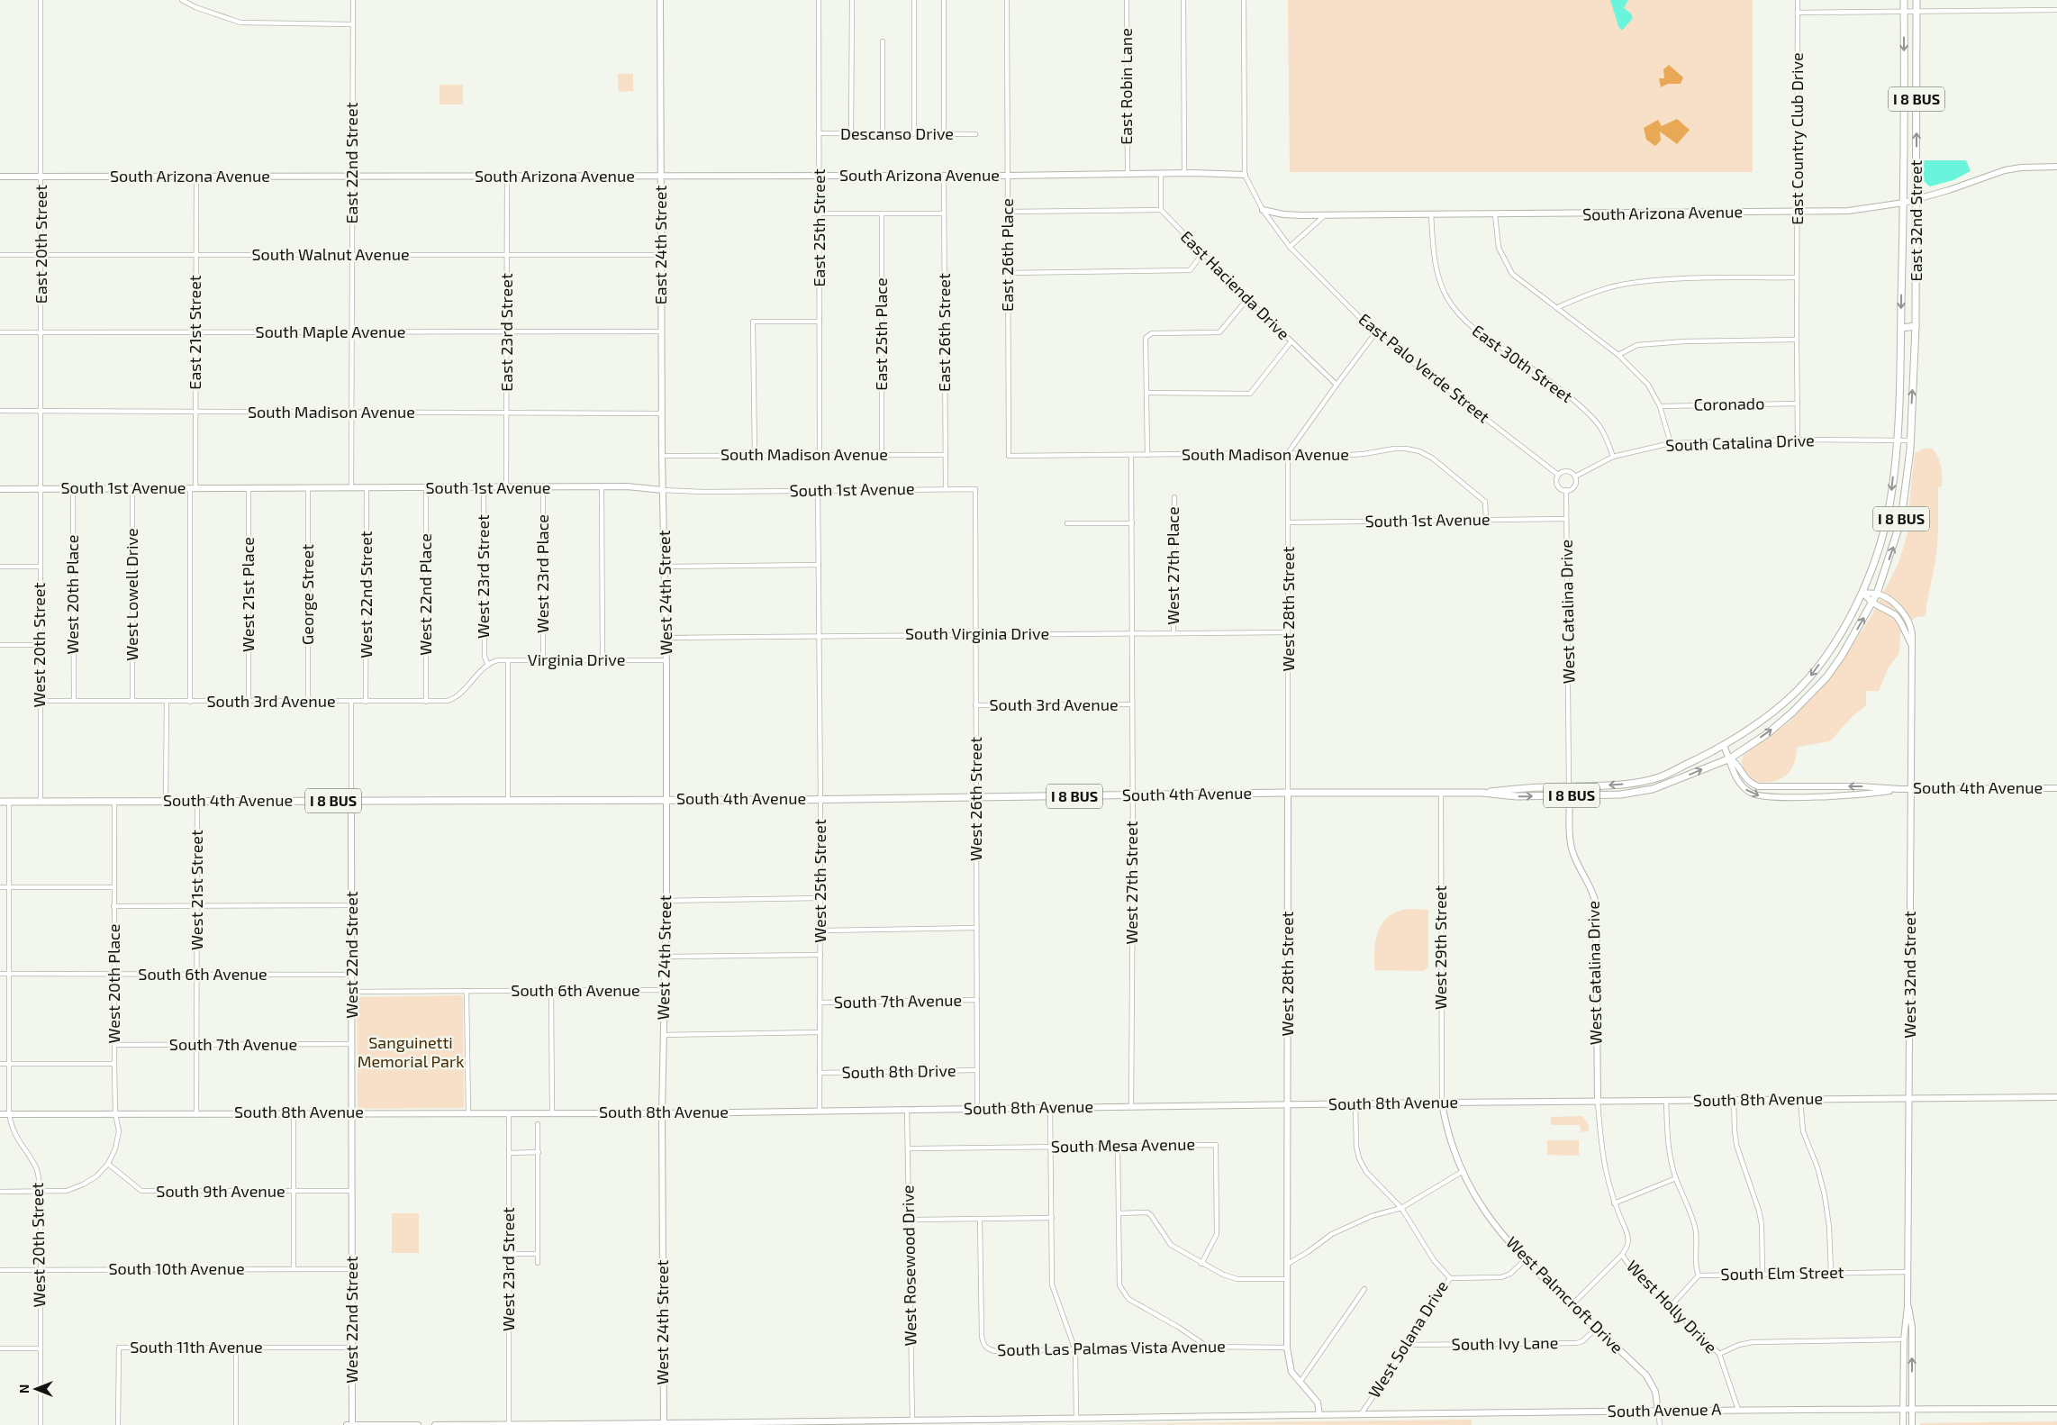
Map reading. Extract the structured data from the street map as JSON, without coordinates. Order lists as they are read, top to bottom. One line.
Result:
{"streets":{"main road":["I 8 BUS","East 32nd Street","South 4th Avenue"],"street":["East Robin Lane","Descanso Drive","East Country Club Drive","East 22nd Street","South Arizona Avenue","East 25th Street","East 20th Street","East 24th Street","South Walnut Avenue","East 26th Place","East Hacienda Drive","East 21st Street","South Maple Avenue","East 23rd Street","East 26th Street","East 25th Place","East 30th Street","East Palo Verde Street","Coronado","South Madison Avenue","South Catalina Drive","South 1st Avenue","West 27th Place","West 23rd Place","West 23rd Street","West 24th Street","West 20th Place","West Lowell Drive","West 21st Place","George Street","West 22nd Street","West 22nd Place","West 28th Street","West Catalina Drive","South Virginia Drive","West 20th Street","Virginia Drive","South 3rd Avenue","West 26th Street","West 25th Street","West 27th Street","West 21st Street","West 29th Street","South 6th Avenue","West 32nd Street","South 7th Avenue","South 8th Drive","South 8th Avenue","South Mesa Avenue","South 9th Avenue","West Rosewood Drive","South 10th Avenue","South Elm Street","West Palmcroft Drive","West Holly Drive","West Solana Drive","South Ivy Lane","South 11th Avenue","South Las Palmas Vista Avenue","South Avenue A"]},"crossings":[["East Robin Lane","South Arizona Avenue"],["I 8 BUS","East 32nd Street"],["I 8 BUS","South Catalina Drive"],["I 8 BUS","West 32nd Street"],["Descanso Drive","East 25th Street"],["East Country Club Drive","South Arizona Avenue"],["East Country Club Drive","Coronado"],["East Country Club Drive","South Catalina Drive"],["East 22nd Street","South Arizona Avenue"],["East 22nd Street","South Walnut Avenue"],["East 22nd Street","South Maple Avenue"],["East 22nd Street","South Madison Avenue"],["East 22nd Street","South 1st Avenue"],["South Arizona Avenue","East 32nd Street"],["South Arizona Avenue","East 25th Street"],["South Arizona Avenue","East 20th Street"],["South Arizona Avenue","East 24th Street"],["South Arizona Avenue","East 26th Place"],["South Arizona Avenue","East 21st Street"],["South Arizona Avenue","East 23rd Street"],["South Arizona Avenue","East 26th Street"],["South Arizona Avenue","East 30th Street"],["South Arizona Avenue","East Palo Verde Street"],["East 32nd Street","South Catalina Drive"],["East 25th Street","South Madison Avenue"],["East 20th Street","South Walnut Avenue"],["East 20th Street","South Maple Avenue"],["East 20th Street","South Madison Avenue"],["East 20th Street","South 1st Avenue"],["East 20th Street","West 20th Street"],["East 24th Street","South Walnut Avenue"],["East 24th Street","South Maple Avenue"],["East 24th Street","South Madison Avenue"],["East 24th Street","South 1st Avenue"],["East 24th Street","West 24th Street"],["South Walnut Avenue","East 21st Street"],["South Walnut Avenue","East 23rd Street"],["East 26th Place","South Madison Avenue"],["East 21st Street","South Maple Avenue"],["East 21st Street","South Madison Avenue"],["East 21st Street","South 1st Avenue"],["South Maple Avenue","East 23rd Street"],["East 23rd Street","South Madison Avenue"],["East 23rd Street","South 1st Avenue"],["East 26th Street","South Madison Avenue"],["East 26th Street","South 1st Avenue"],["East 25th Place","South Madison Avenue"],["East 30th Street","South Catalina Drive"],["East Palo Verde Street","South Catalina Drive"],["East Palo Verde Street","West Catalina Drive"],["South Madison Avenue","South 1st Avenue"],["South Madison Avenue","West 28th Street"],["South Madison Avenue","West 27th Street"],["South Catalina Drive","West Catalina Drive"],["South 1st Avenue","West 23rd Place"],["South 1st Avenue","West 23rd Street"],["South 1st Avenue","West 24th Street"],["South 1st Avenue","West 20th Place"],["South 1st Avenue","West Lowell Drive"],["South 1st Avenue","West 21st Place"],["South 1st Avenue","George Street"],["South 1st Avenue","West 22nd Street"],["South 1st Avenue","West 22nd Place"],["South 1st Avenue","West 28th Street"],["South 1st Avenue","West Catalina Drive"],["South 1st Avenue","West 20th Street"],["South 1st Avenue","West 26th Street"],["South 1st Avenue","West 25th Street"],["West 27th Place","South Virginia Drive"],["West 23rd Place","Virginia Drive"],["West 23rd Street","Virginia Drive"],["West 23rd Street","South 3rd Avenue"],["West 23rd Street","South 8th Avenue"],["West 23rd Street","South Avenue A"],["West 24th Street","South Virginia Drive"],["West 24th Street","Virginia Drive"],["West 24th Street","South 4th Avenue"],["West 24th Street","South 6th Avenue"],["West 24th Street","South 8th Avenue"],["West 24th Street","South Avenue A"],["West 20th Place","South 3rd Avenue"],["West 20th Place","South 4th Avenue"],["West 20th Place","South 6th Avenue"],["West 20th Place","South 7th Avenue"],["West 20th Place","South 8th Avenue"],["West 20th Place","South 9th Avenue"],["West Lowell Drive","South 3rd Avenue"],["West 21st Place","South 3rd Avenue"],["George Street","South 3rd Avenue"],["West 22nd Street","South 3rd Avenue"],["West 22nd Street","South 4th Avenue"],["West 22nd Street","South 6th Avenue"],["West 22nd Street","South 7th Avenue"],["West 22nd Street","South 8th Avenue"],["West 22nd Street","South 9th Avenue"],["West 22nd Street","South 10th Avenue"],["West 22nd Street","South 11th Avenue"],["West 22nd Place","South 3rd Avenue"],["West 28th Street","South Virginia Drive"],["West 28th Street","South 4th Avenue"],["West 28th Street","South 8th Avenue"],["West 28th Street","South Las Palmas Vista Avenue"],["West 28th Street","South Avenue A"],["West Catalina Drive","South 4th Avenue"],["West Catalina Drive","South 8th Avenue"],["South Virginia Drive","West 26th Street"],["South Virginia Drive","West 25th Street"],["South Virginia Drive","West 27th Street"],["West 20th Street","South 3rd Avenue"],["West 20th Street","South 4th Avenue"],["West 20th Street","South 6th Avenue"],["West 20th Street","South 8th Avenue"],["West 20th Street","South 10th Avenue"],["Virginia Drive","South 3rd Avenue"],["South 3rd Avenue","West 26th Street"],["South 3rd Avenue","West 27th Street"],["South 4th Avenue","West 26th Street"],["South 4th Avenue","West 25th Street"],["South 4th Avenue","West 27th Street"],["South 4th Avenue","West 21st Street"],["South 4th Avenue","West 29th Street"],["South 4th Avenue","West 32nd Street"],["West 26th Street","South 7th Avenue"],["West 26th Street","South 8th Drive"],["West 26th Street","South 8th Avenue"],["West 25th Street","South 7th Avenue"],["West 25th Street","South 8th Drive"],["West 25th Street","South 8th Avenue"],["West 27th Street","South 8th Avenue"],["West 21st Street","South 6th Avenue"],["West 21st Street","South 7th Avenue"],["West 21st Street","South 8th Avenue"],["West 29th Street","South 8th Avenue"],["West 29th Street","West Palmcroft Drive"],["West 32nd Street","South 8th Avenue"],["West 32nd Street","South Elm Street"],["West 32nd Street","South Avenue A"],["South 8th Avenue","West Rosewood Drive"],["South 8th Avenue","West Palmcroft Drive"],["South 8th Avenue","West Solana Drive"],["South Mesa Avenue","West Rosewood Drive"],["West Rosewood Drive","South Avenue A"],["South Elm Street","West Holly Drive"],["West Palmcroft Drive","South Ivy Lane"],["West Palmcroft Drive","South Avenue A"],["West Holly Drive","South Avenue A"],["West Solana Drive","South Ivy Lane"],["West Solana Drive","South Avenue A"]],"parks":["Sanguinetti Memorial Park"],"north":"left"}
